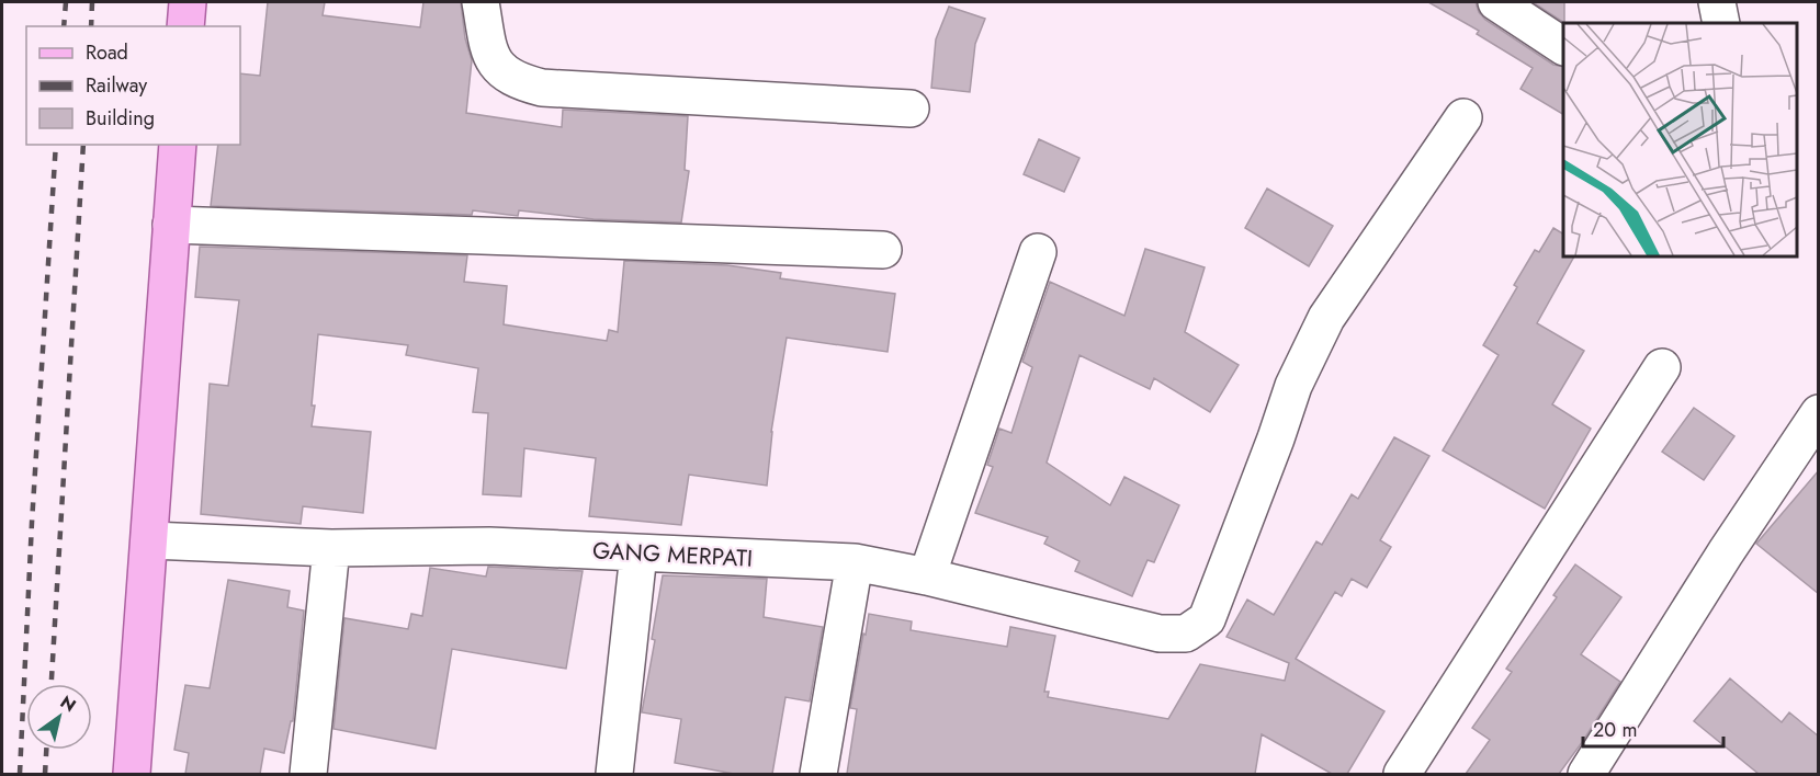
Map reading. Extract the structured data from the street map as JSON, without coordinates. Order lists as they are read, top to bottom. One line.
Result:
{"streets":{"street":["GANG MERPATI"]},"legend":["Road","Railway","Building"],"scale_bar":"20 m","north":"top right"}
